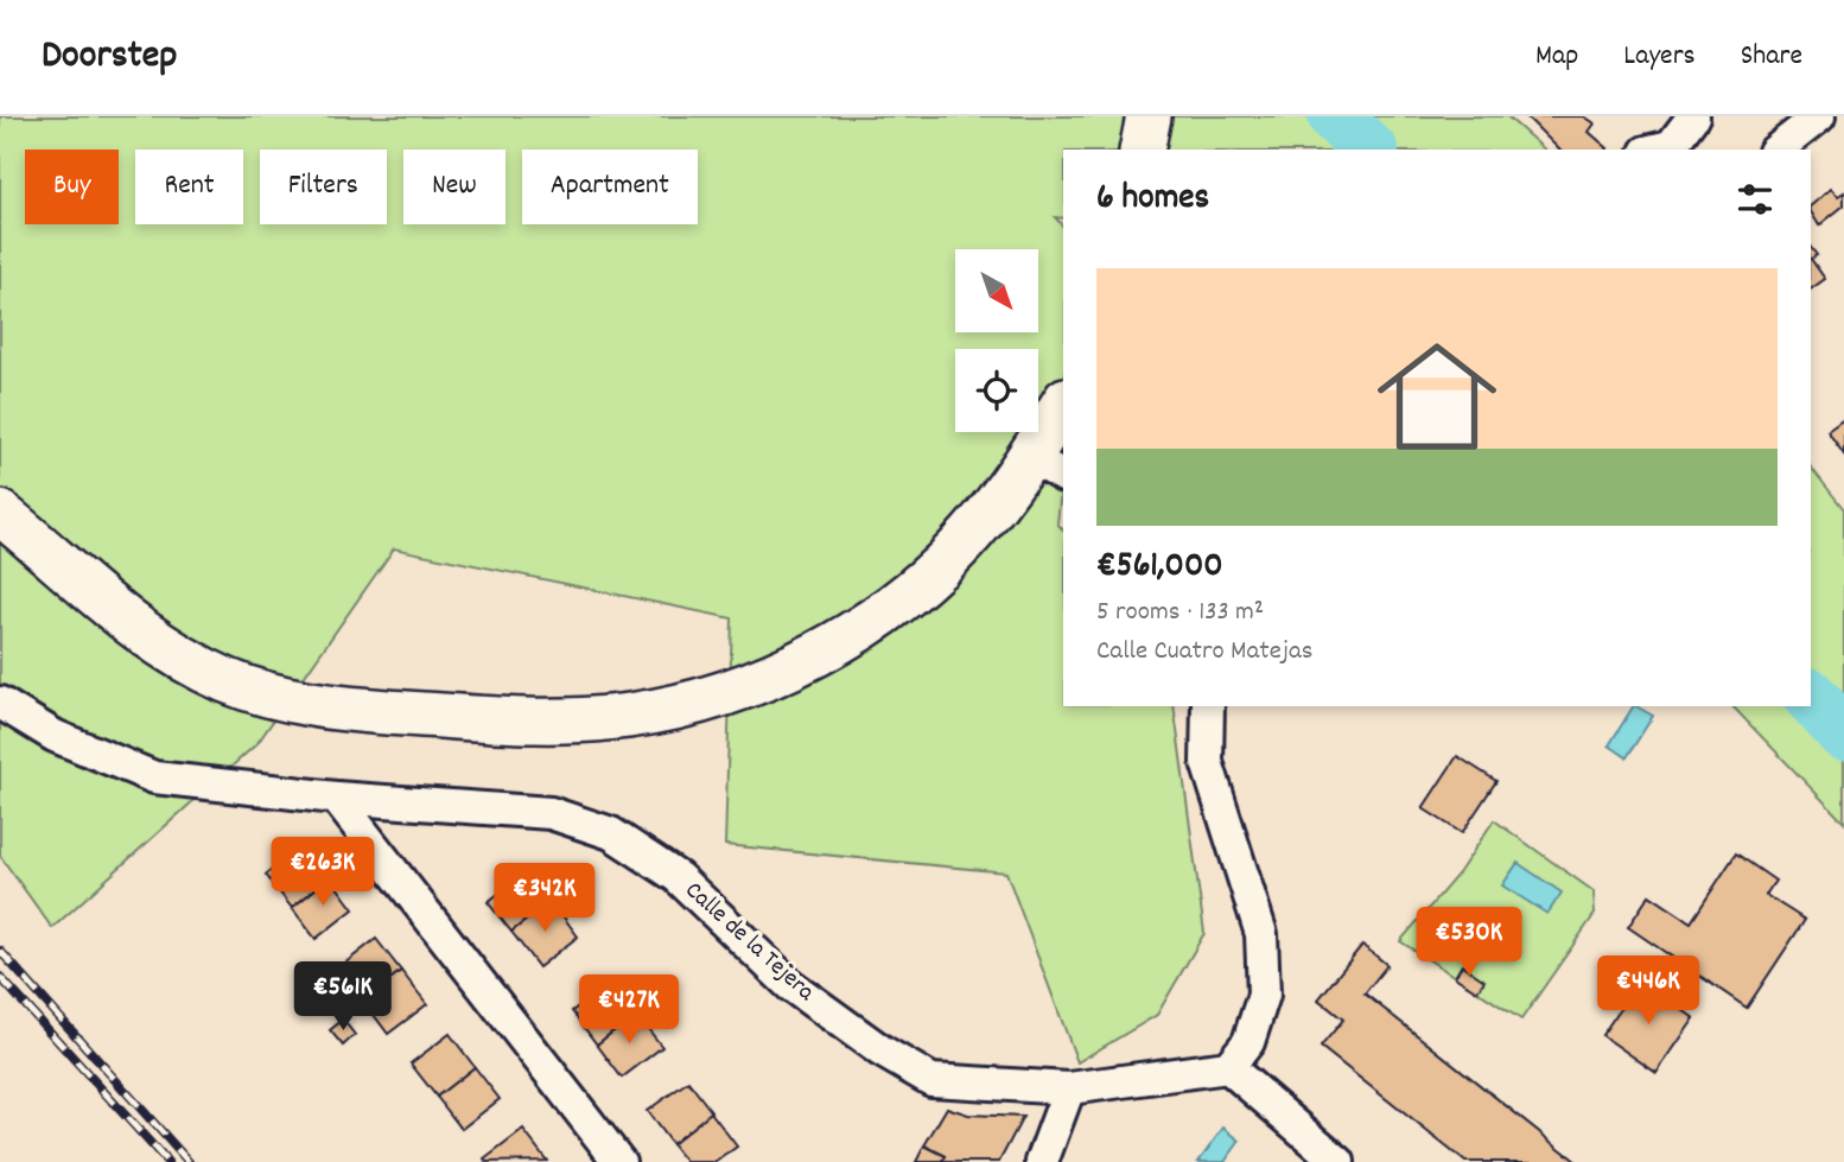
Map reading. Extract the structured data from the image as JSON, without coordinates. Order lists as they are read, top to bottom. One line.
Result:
{"streets":{"street":["Calle de la Tejera"]},"north":"bottom right","page":{"header":"Doorstep","nav":["Map","Layers","Share"],"chip":["Buy","Rent","Filters","New","Apartment"],"heading":"6 homes","list":[{"name":"€561,000","note":"5 rooms · 133 m² · Calle Cuatro Matejas"}],"price":["€263K","€342K","€530K","€446K","€561K","€427K"]}}
